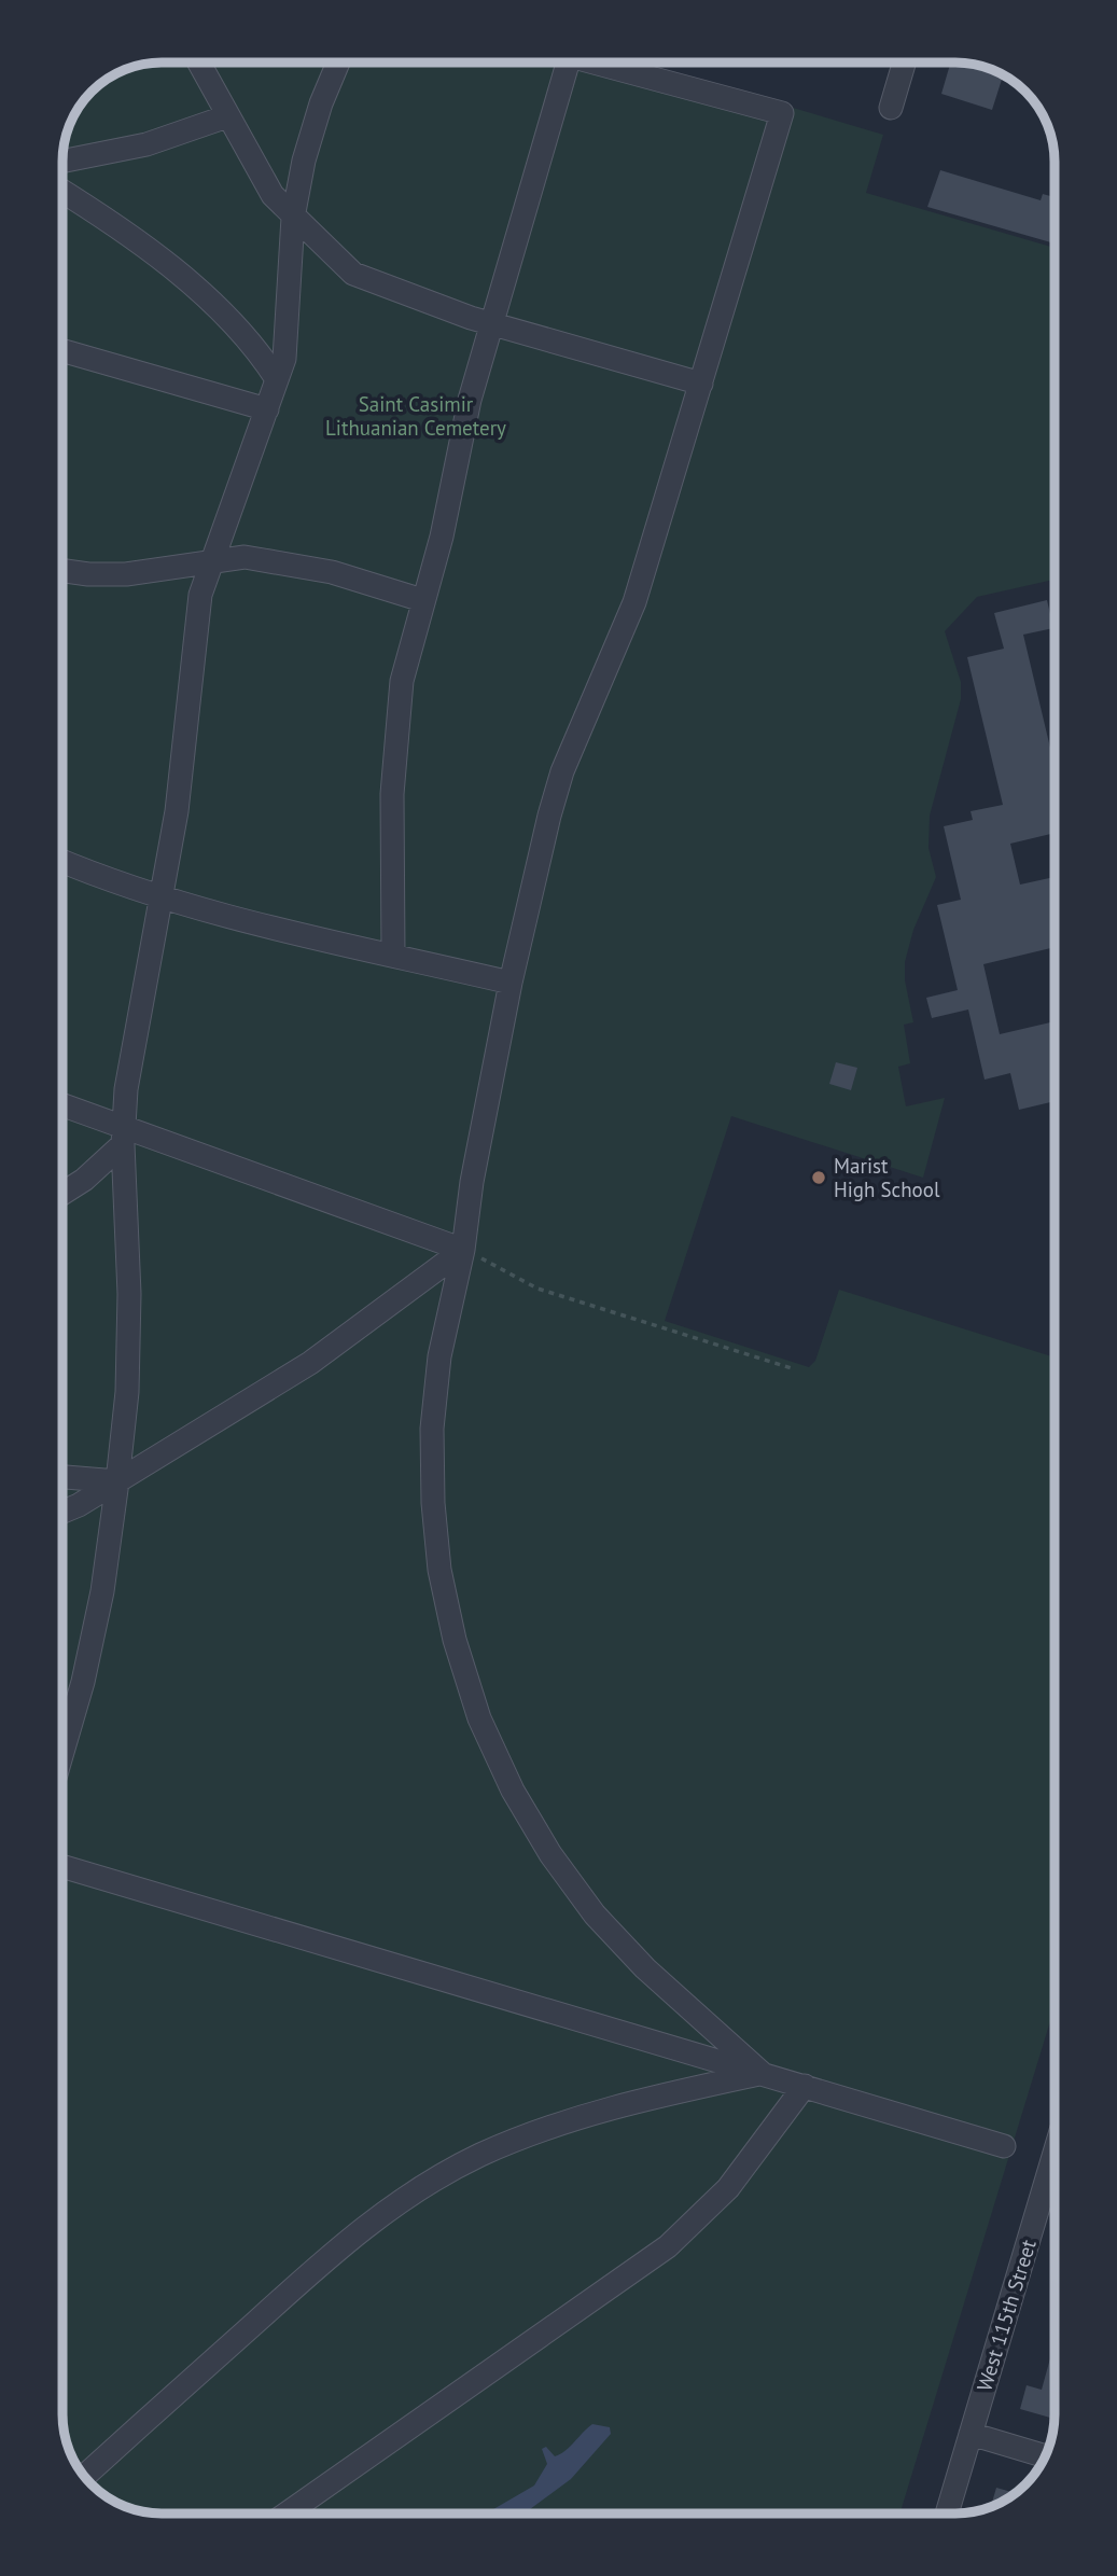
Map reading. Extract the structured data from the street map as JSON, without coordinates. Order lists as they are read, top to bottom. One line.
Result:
{"streets":{"street":["West 115th Street"]},"parks":["Saint Casimir Lithuanian Cemetery"],"places":["Marist High School"]}
